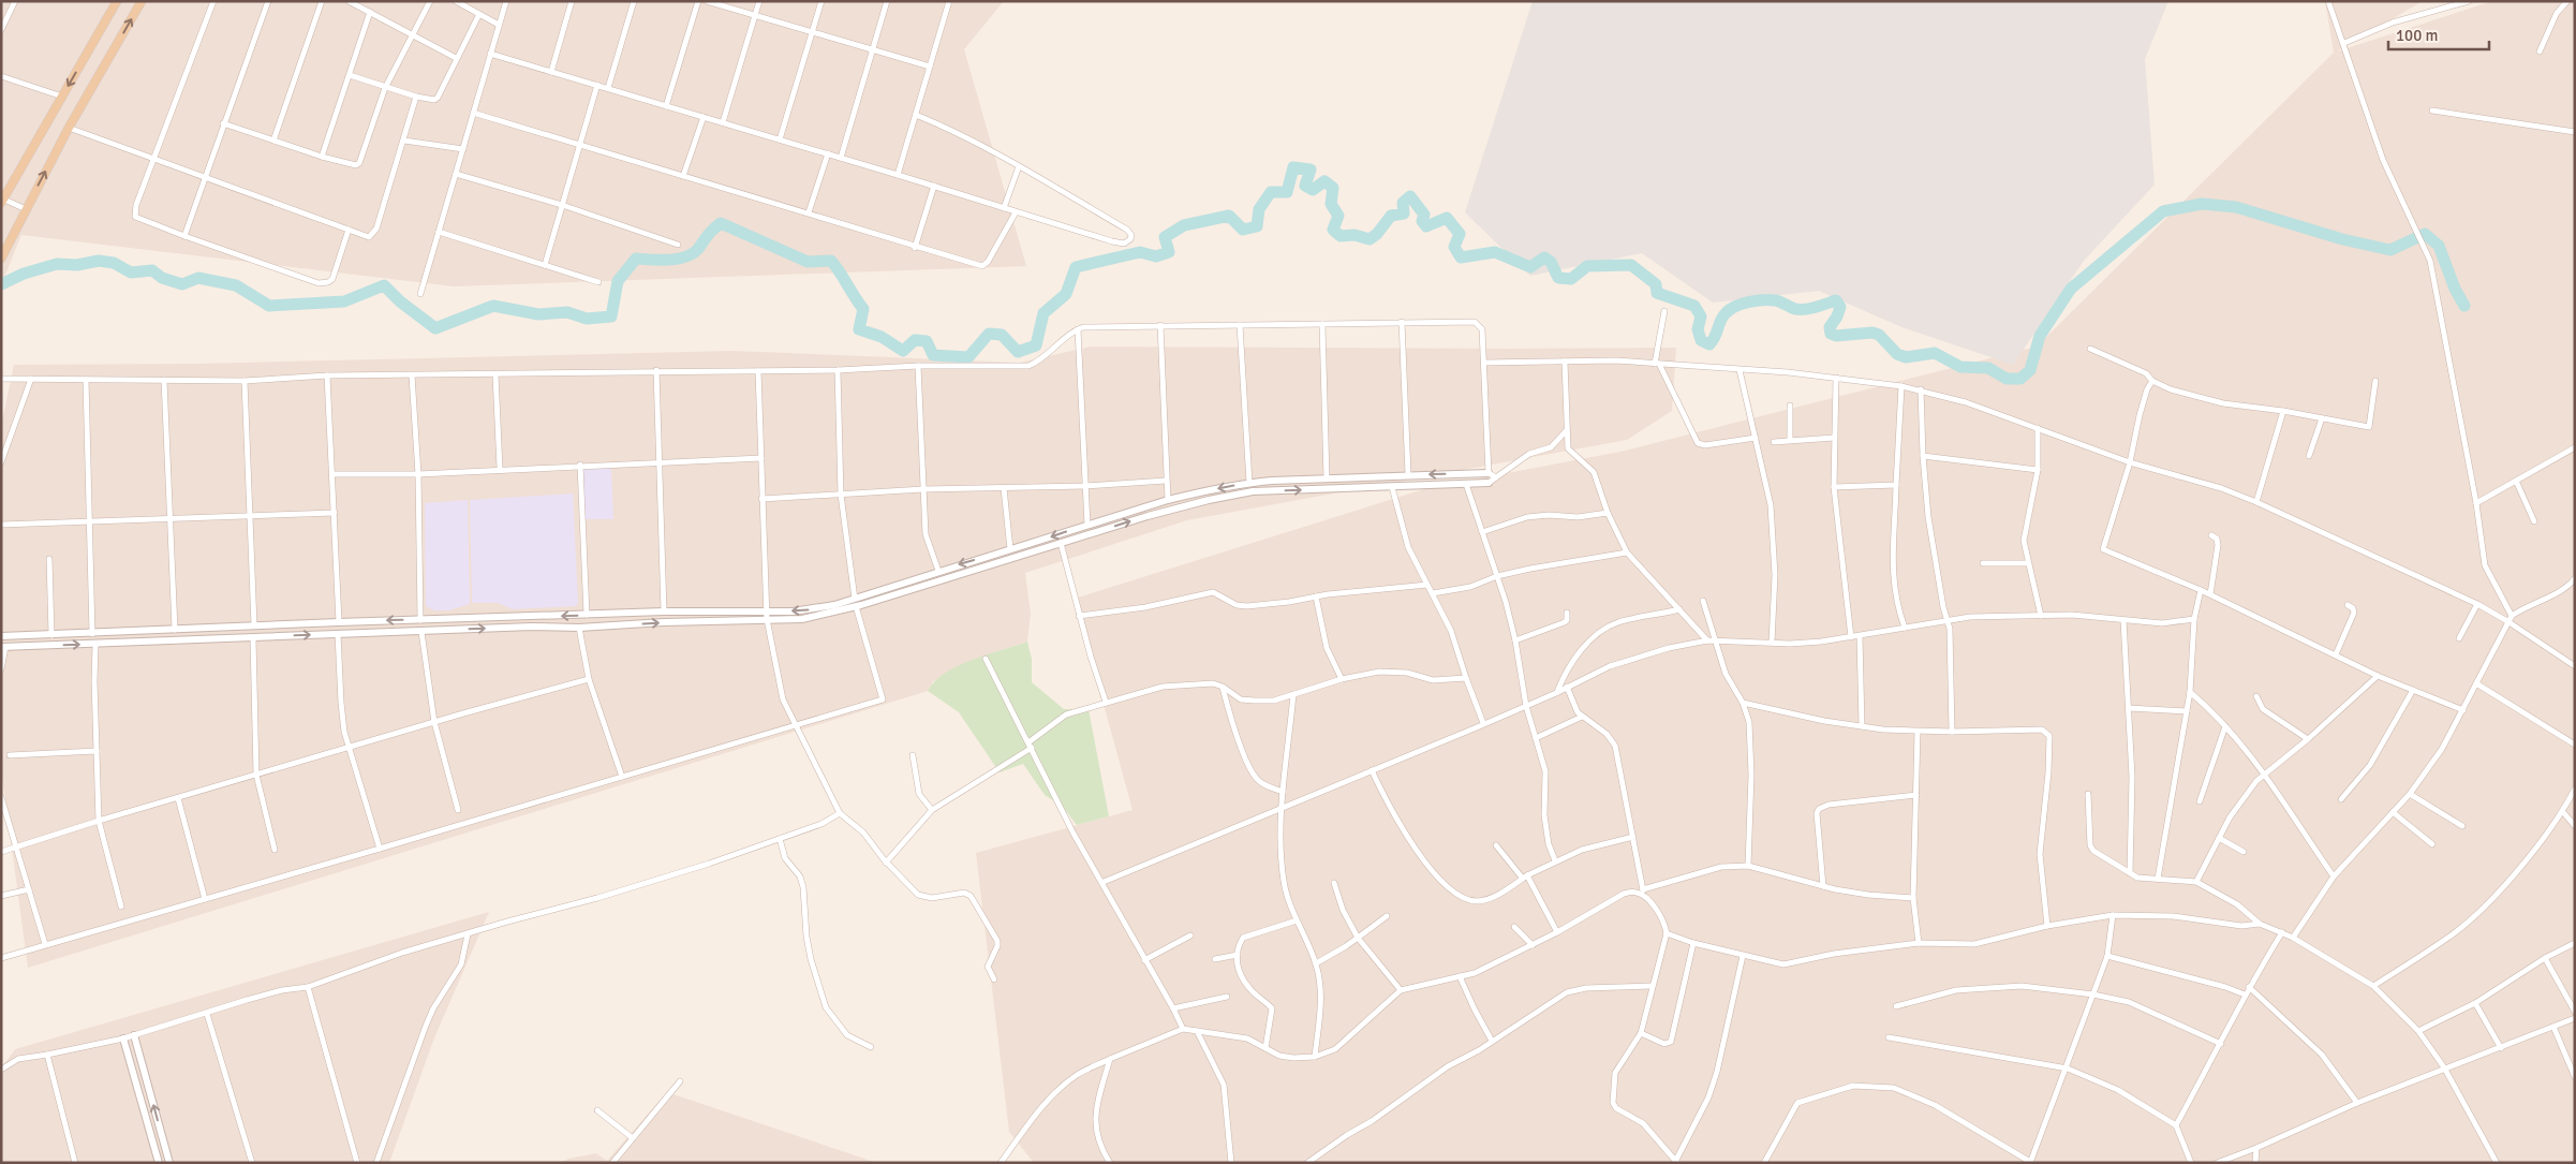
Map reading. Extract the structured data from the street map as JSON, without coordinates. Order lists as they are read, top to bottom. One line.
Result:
{"scale_bar":"100 m"}
